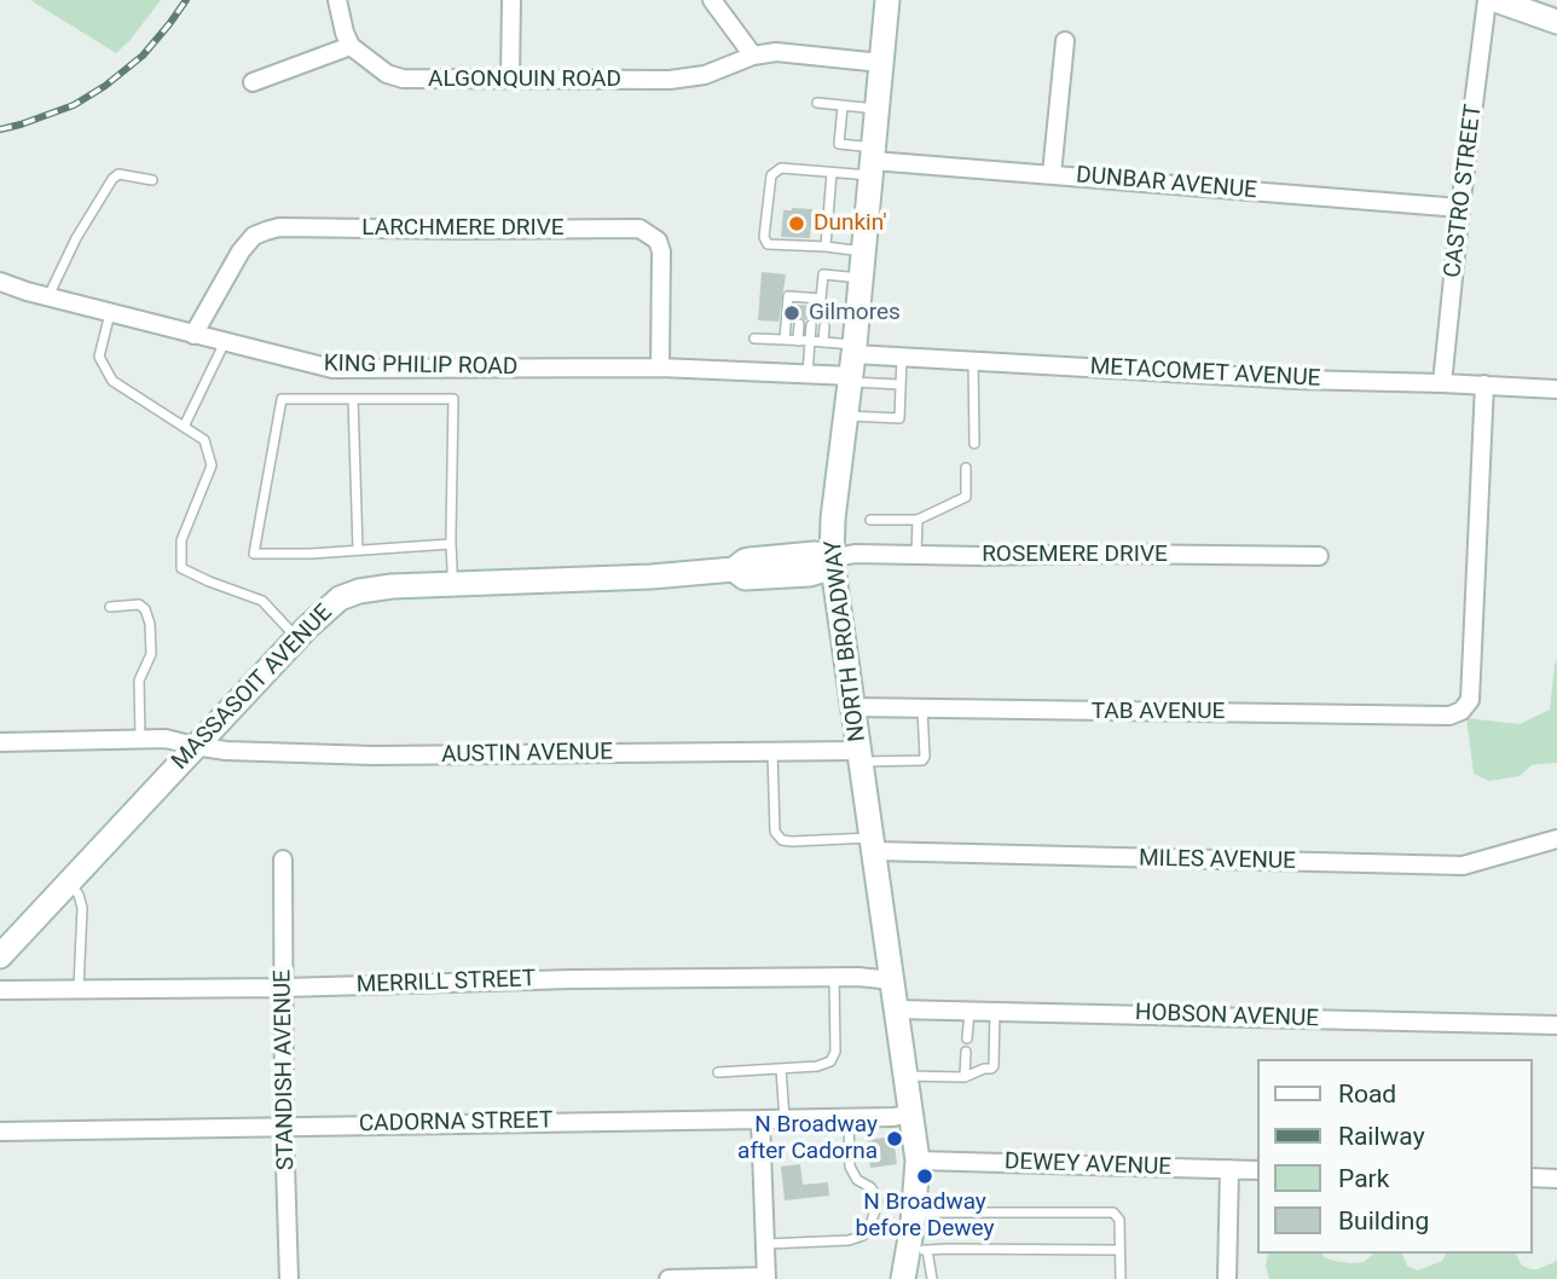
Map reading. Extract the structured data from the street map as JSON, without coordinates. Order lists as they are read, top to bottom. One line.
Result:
{"streets":{"main road":["NORTH BROADWAY","MASSASOIT AVENUE"],"street":["ALGONQUIN ROAD","DUNBAR AVENUE","CASTRO STREET","LARCHMERE DRIVE","KING PHILIP ROAD","METACOMET AVENUE","ROSEMERE DRIVE","TAB AVENUE","AUSTIN AVENUE","MILES AVENUE","MERRILL STREET","HOBSON AVENUE","STANDISH AVENUE","CADORNA STREET","DEWEY AVENUE"]},"crossings":[["ALGONQUIN ROAD","NORTH BROADWAY"],["DUNBAR AVENUE","CASTRO STREET"],["DUNBAR AVENUE","NORTH BROADWAY"],["CASTRO STREET","METACOMET AVENUE"],["LARCHMERE DRIVE","KING PHILIP ROAD"],["KING PHILIP ROAD","METACOMET AVENUE"],["KING PHILIP ROAD","NORTH BROADWAY"],["METACOMET AVENUE","NORTH BROADWAY"],["METACOMET AVENUE","TAB AVENUE"],["ROSEMERE DRIVE","NORTH BROADWAY"],["ROSEMERE DRIVE","MASSASOIT AVENUE"],["NORTH BROADWAY","MASSASOIT AVENUE"],["NORTH BROADWAY","TAB AVENUE"],["NORTH BROADWAY","AUSTIN AVENUE"],["NORTH BROADWAY","MILES AVENUE"],["NORTH BROADWAY","MERRILL STREET"],["NORTH BROADWAY","HOBSON AVENUE"],["NORTH BROADWAY","CADORNA STREET"],["NORTH BROADWAY","DEWEY AVENUE"],["MASSASOIT AVENUE","AUSTIN AVENUE"],["MERRILL STREET","STANDISH AVENUE"],["STANDISH AVENUE","CADORNA STREET"]],"places":["Dunkin'","Gilmores","N Broadway after Cadorna","N Broadway before Dewey"],"legend":["Road","Railway","Park","Building"]}
